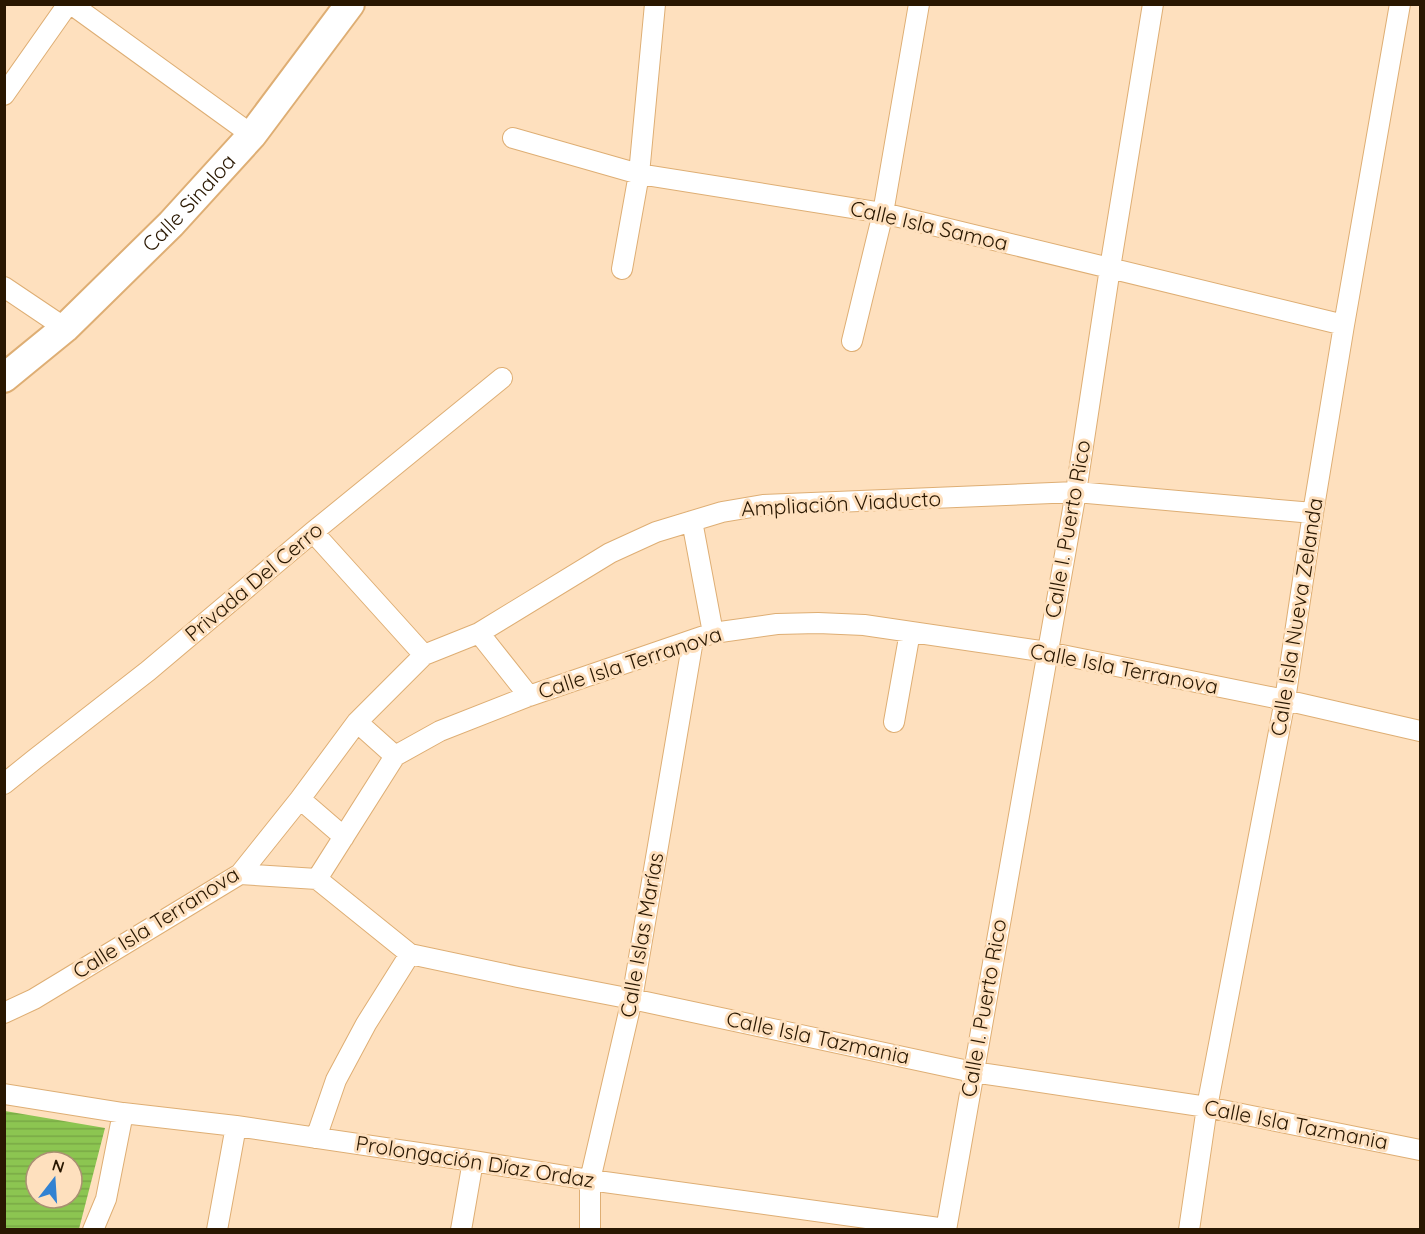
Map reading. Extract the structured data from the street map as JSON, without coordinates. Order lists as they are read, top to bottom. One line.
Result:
{"streets":{"main road":["Calle Sinaloa"],"street":["Calle Isla Samoa","Ampliación Viaducto","Calle I. Puerto Rico","Privada Del Cerro","Calle Isla Nueva Zelanda","Calle Isla Terranova","Calle Islas Marías","Calle Isla Tazmania","Prolongación Díaz Ordaz"]},"crossings":[["Calle Isla Samoa","Calle I. Puerto Rico"],["Calle Isla Samoa","Calle Isla Nueva Zelanda"],["Ampliación Viaducto","Calle I. Puerto Rico"],["Ampliación Viaducto","Calle Isla Nueva Zelanda"],["Ampliación Viaducto","Calle Isla Terranova"],["Calle I. Puerto Rico","Calle Isla Terranova"],["Calle I. Puerto Rico","Calle Isla Tazmania"],["Calle I. Puerto Rico","Prolongación Díaz Ordaz"],["Calle Isla Nueva Zelanda","Calle Isla Terranova"],["Calle Isla Nueva Zelanda","Calle Isla Tazmania"],["Calle Isla Terranova","Calle Islas Marías"],["Calle Islas Marías","Calle Isla Tazmania"],["Calle Islas Marías","Prolongación Díaz Ordaz"]],"north":"top"}
